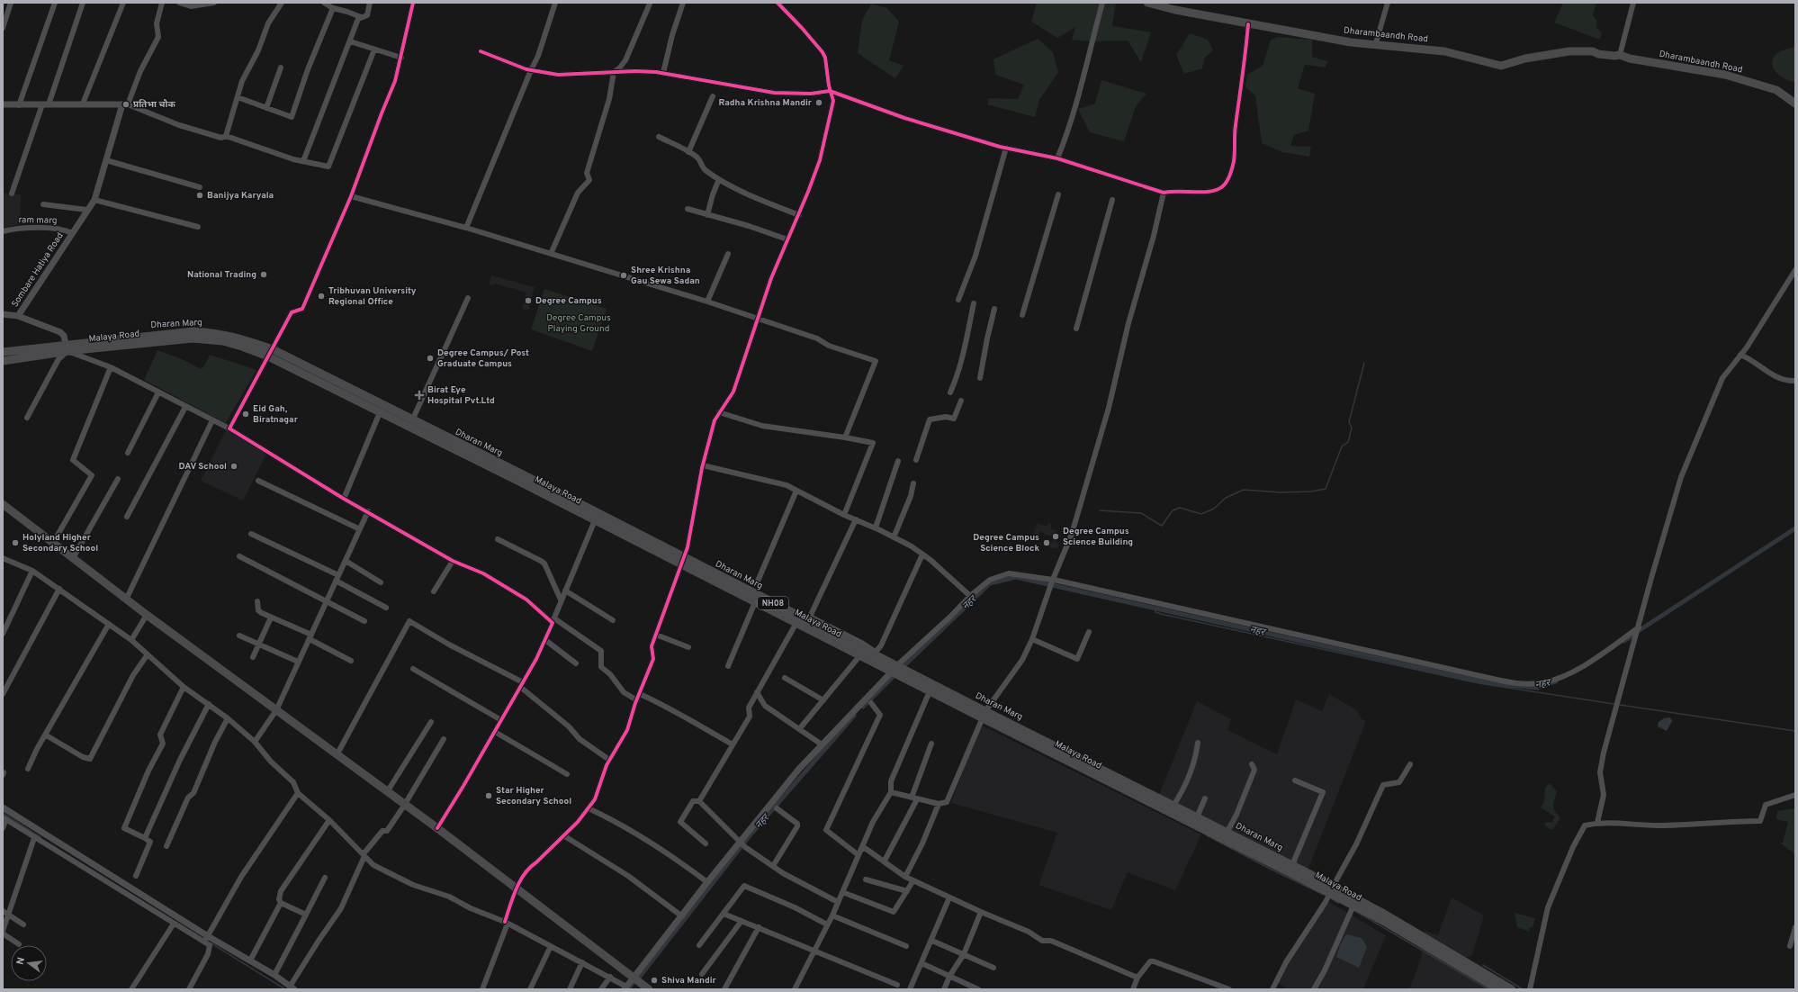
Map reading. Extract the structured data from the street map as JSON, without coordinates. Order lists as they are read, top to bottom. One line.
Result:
{"streets":{"main road":["Dharambaandh Road","Dharan Marg","Malaya Road","NH08"],"street":["ram marg","Sombare Hatiya Road"]},"crossings":[["ram marg","Sombare Hatiya Road"],["Dharan Marg","Malaya Road"],["Dharan Marg","NH08"]],"water":["नहर"],"parks":["Degree Campus Playing Ground"],"places":{"other":["Radha Krishna Mandir","प्रतिभा चौक","Banijya Karyala","National Trading","Shree Krishna Gau Sewa Sadan","Tribhuvan University Regional Office","Degree Campus","Degree Campus/ Post Graduate Campus","Eid Gah, Biratnagar","DAV School","Degree Campus Science Building","Holyland Higher Secondary School","Degree Campus Science Block","Star Higher Secondary School","Shiva Mandir"],"health":["Birat Eye Hospital Pvt.Ltd"]},"north":"left"}
